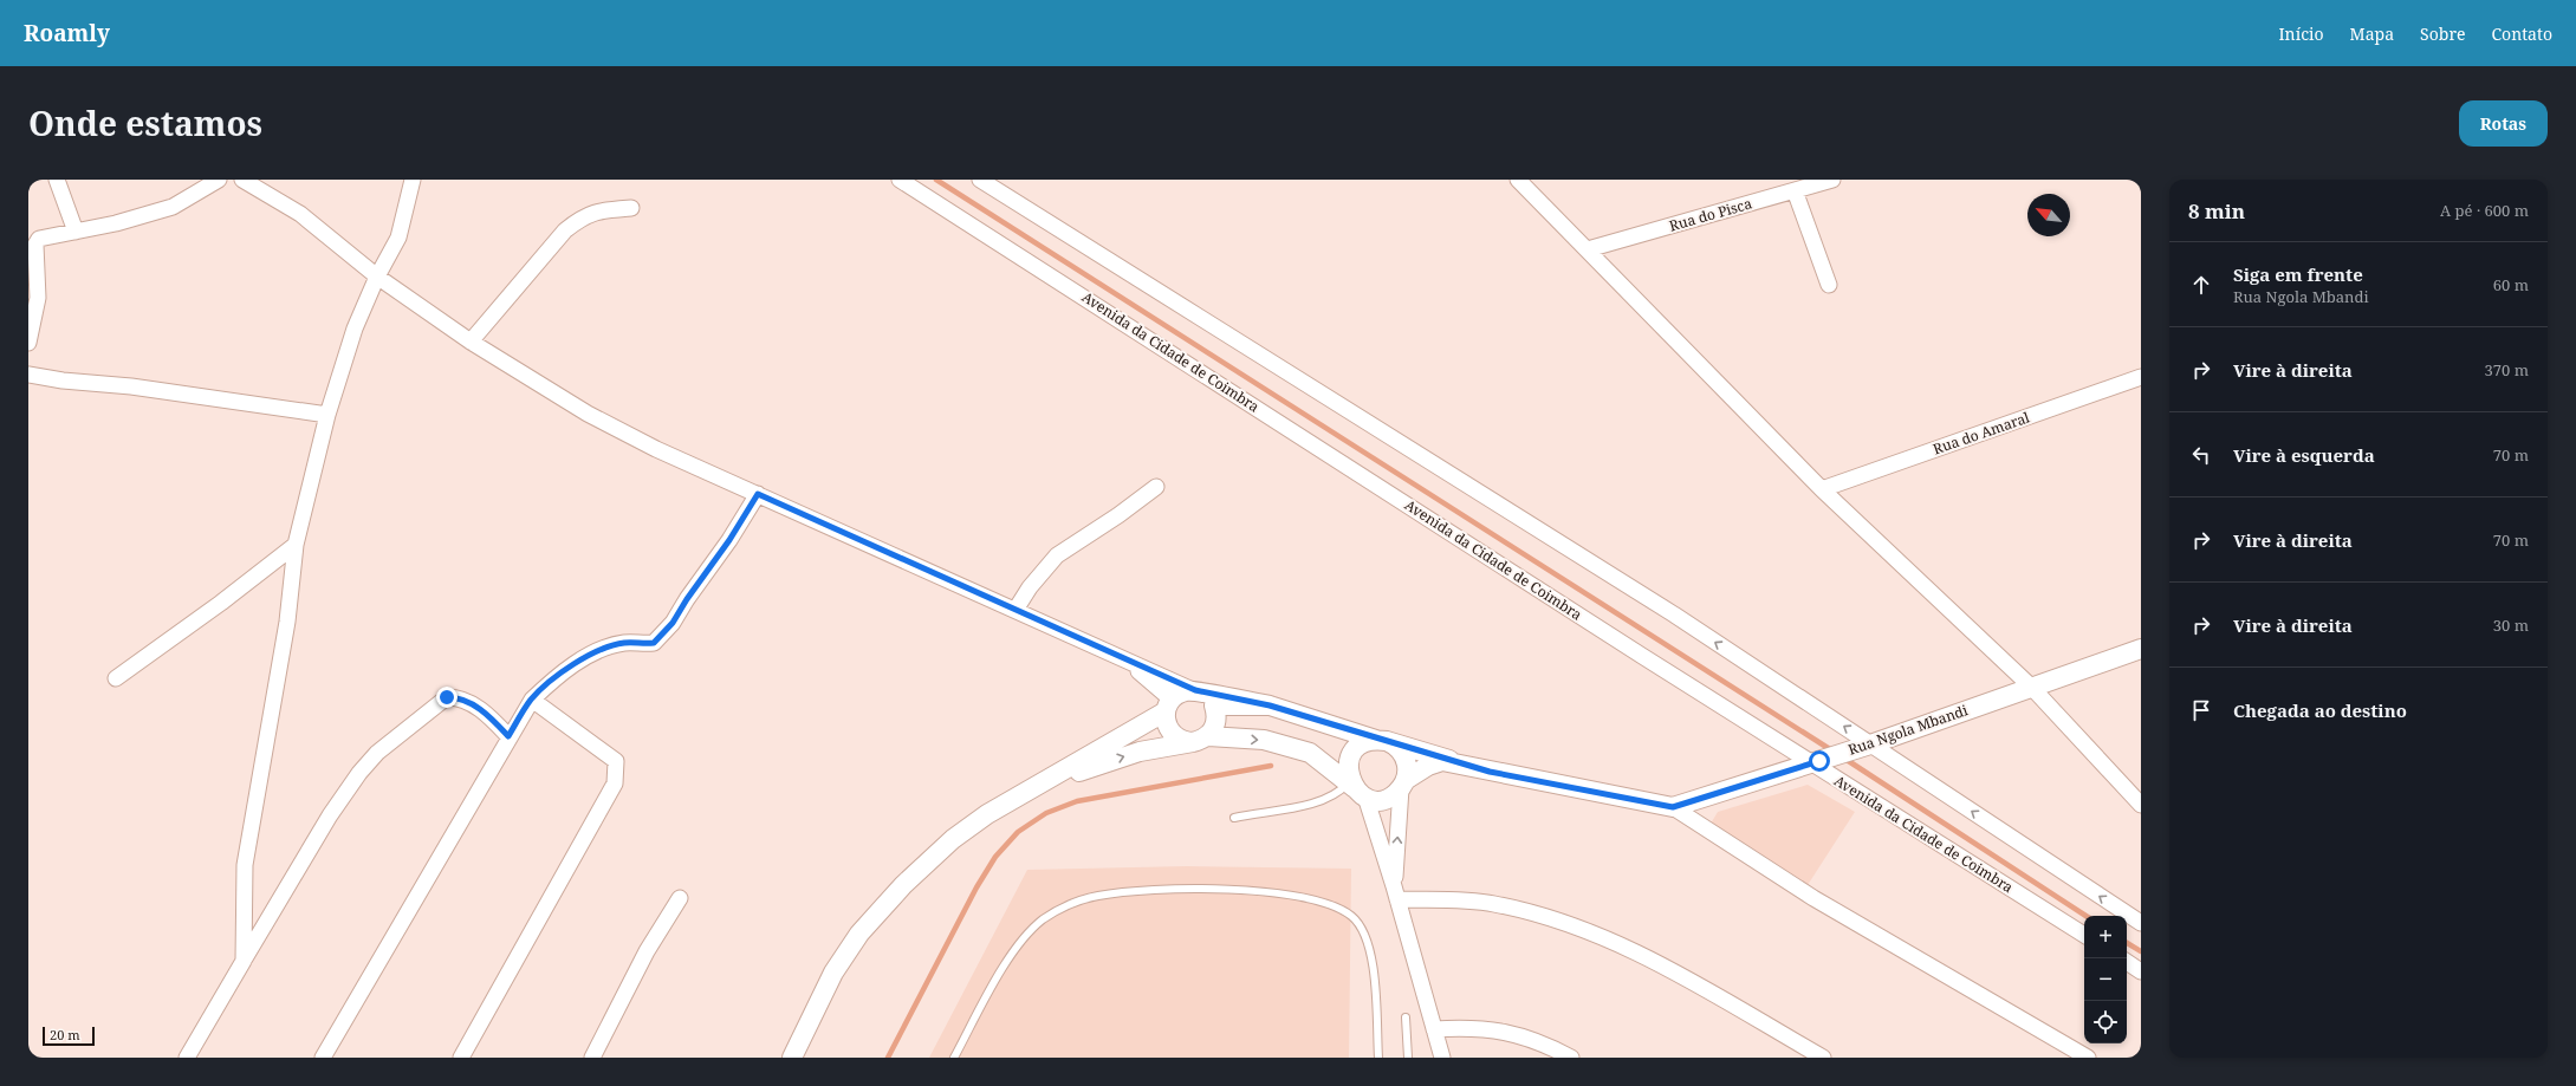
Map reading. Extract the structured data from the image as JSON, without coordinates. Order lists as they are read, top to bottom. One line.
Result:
{"streets":{"street":["Rua do Pisca","Avenida da Cidade de Coimbra","Rua do Amaral","Rua Ngola Mbandi"]},"crossings":[["Avenida da Cidade de Coimbra","Rua Ngola Mbandi"]],"scale_bar":"20 m","north":"top left","page":{"header":"Roamly","nav":["Início","Mapa","Sobre","Contato"],"title":"Onde estamos","buttons":"Rotas","heading":["8 min","A pé · 600 m"],"list":[["Siga em frente","Rua Ngola Mbandi","60 m"],["Vire à direita","370 m"],["Vire à esquerda","70 m"],["Vire à direita","70 m"],["Vire à direita","30 m"],"Chegada ao destino"],"map_buttons":["+","−"],"scale":"20 m"}}
